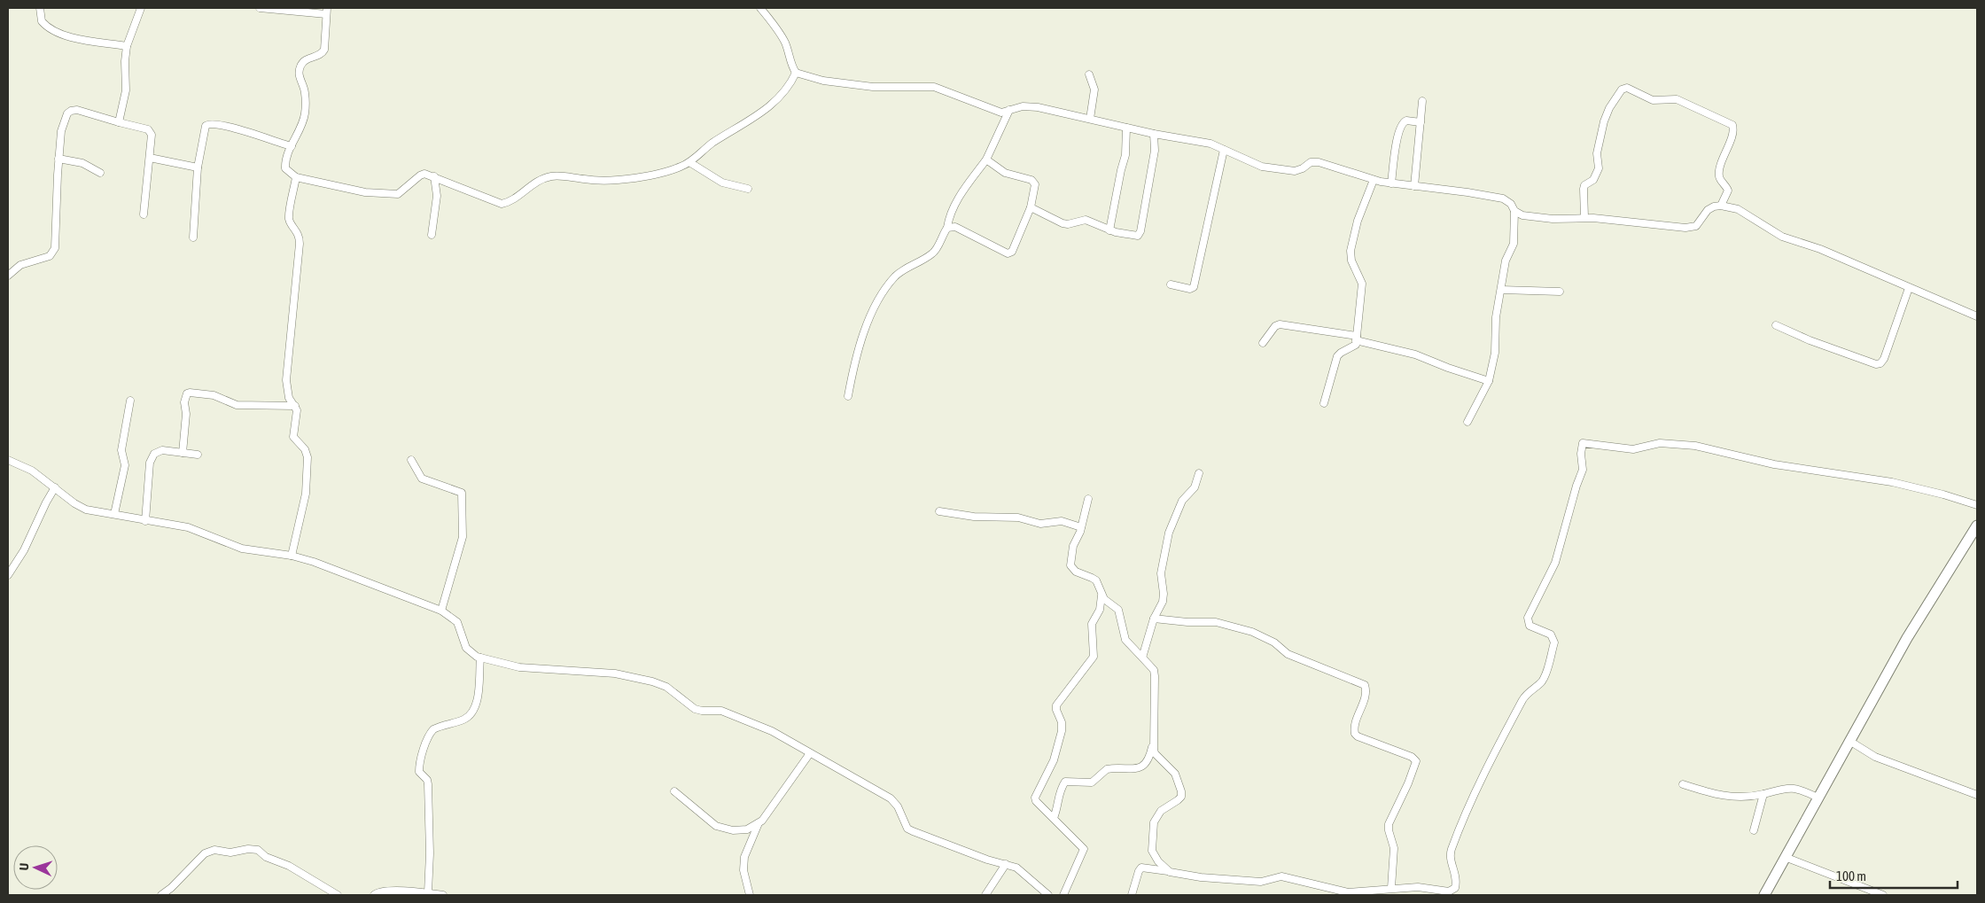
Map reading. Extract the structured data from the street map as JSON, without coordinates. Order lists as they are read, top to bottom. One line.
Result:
{"scale_bar":"100 m","north":"left"}
